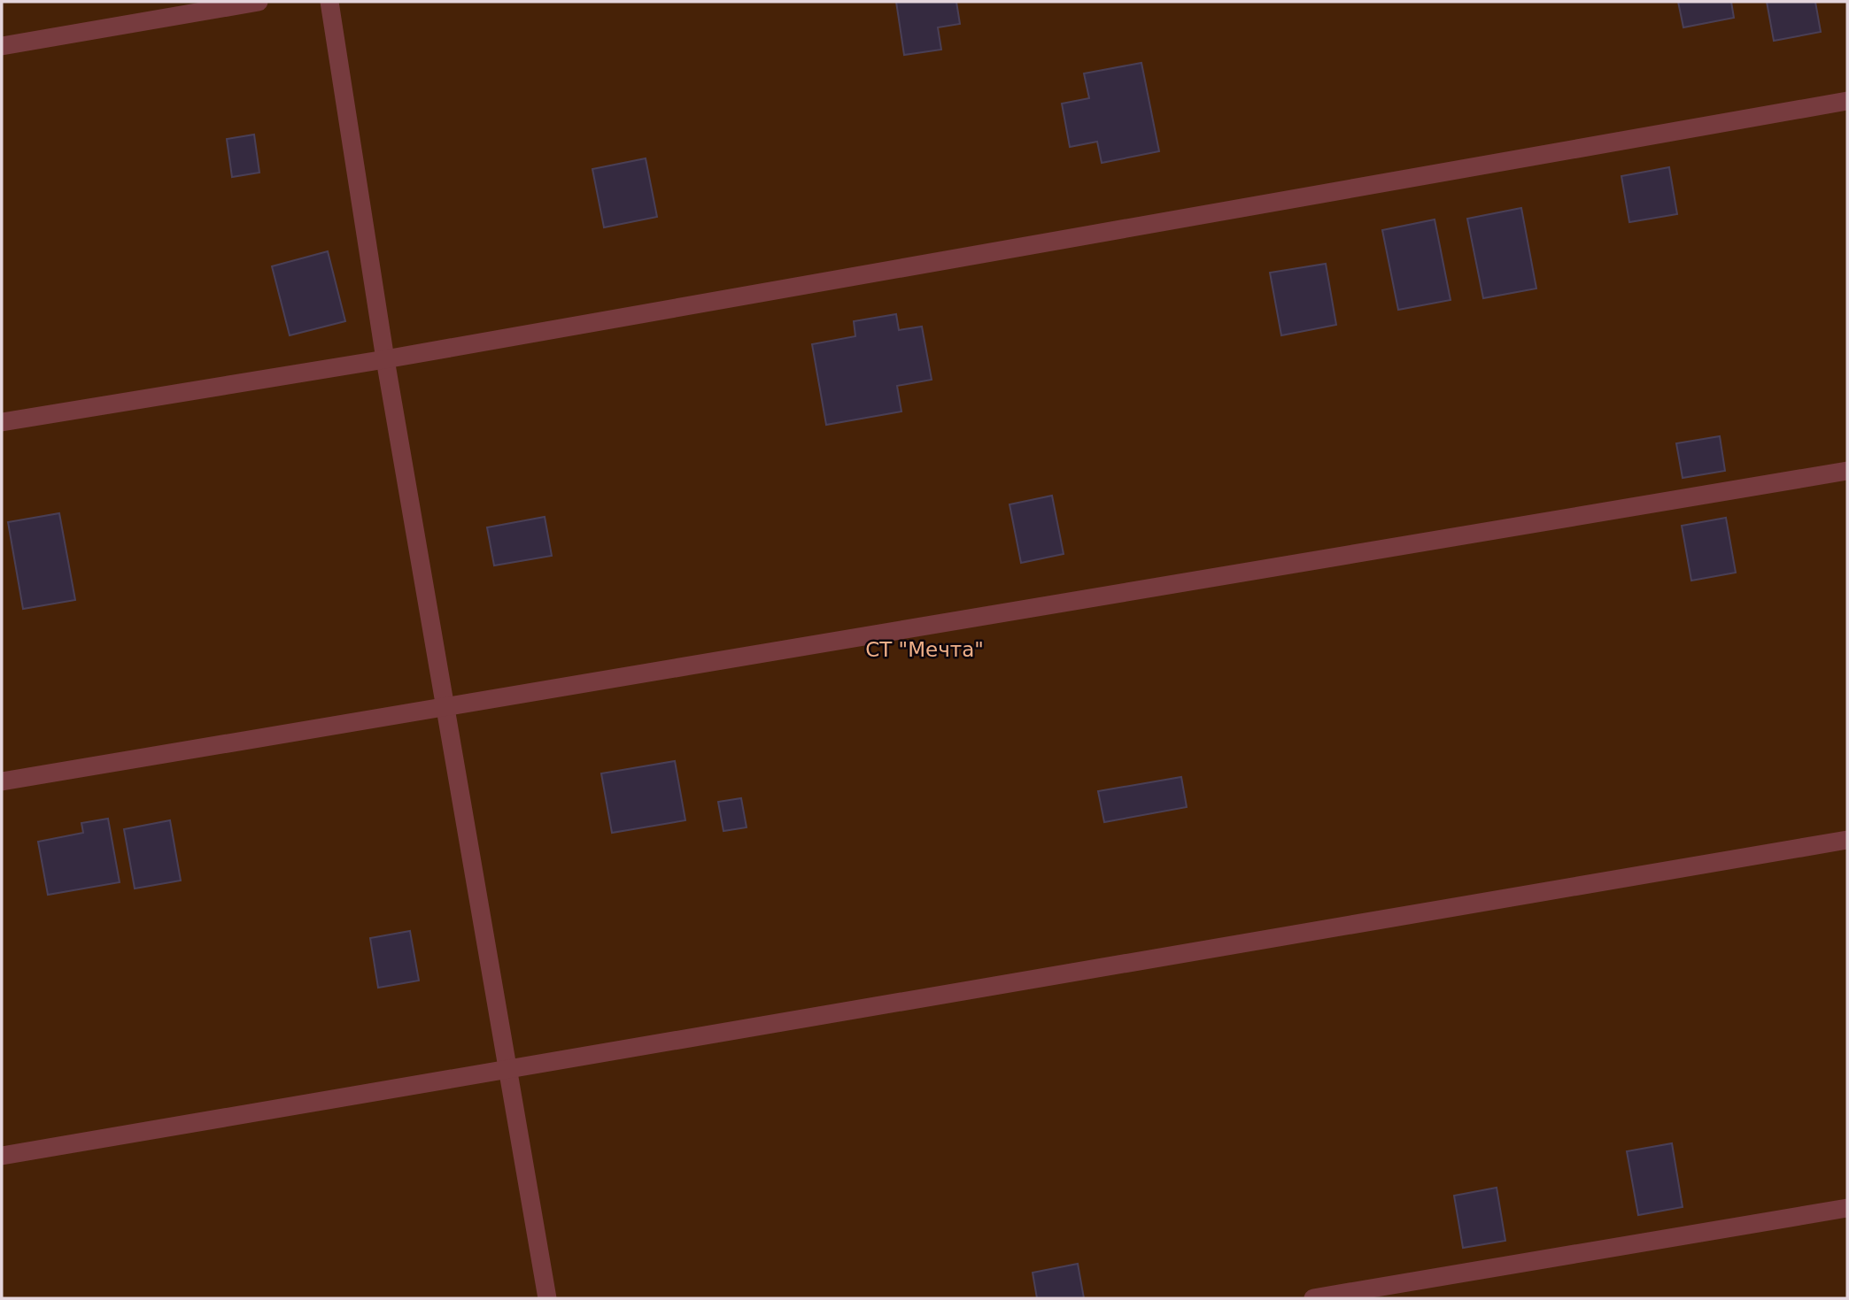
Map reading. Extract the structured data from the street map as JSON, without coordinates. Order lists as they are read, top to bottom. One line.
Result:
{"parks":["СТ \"Мечта\""]}
